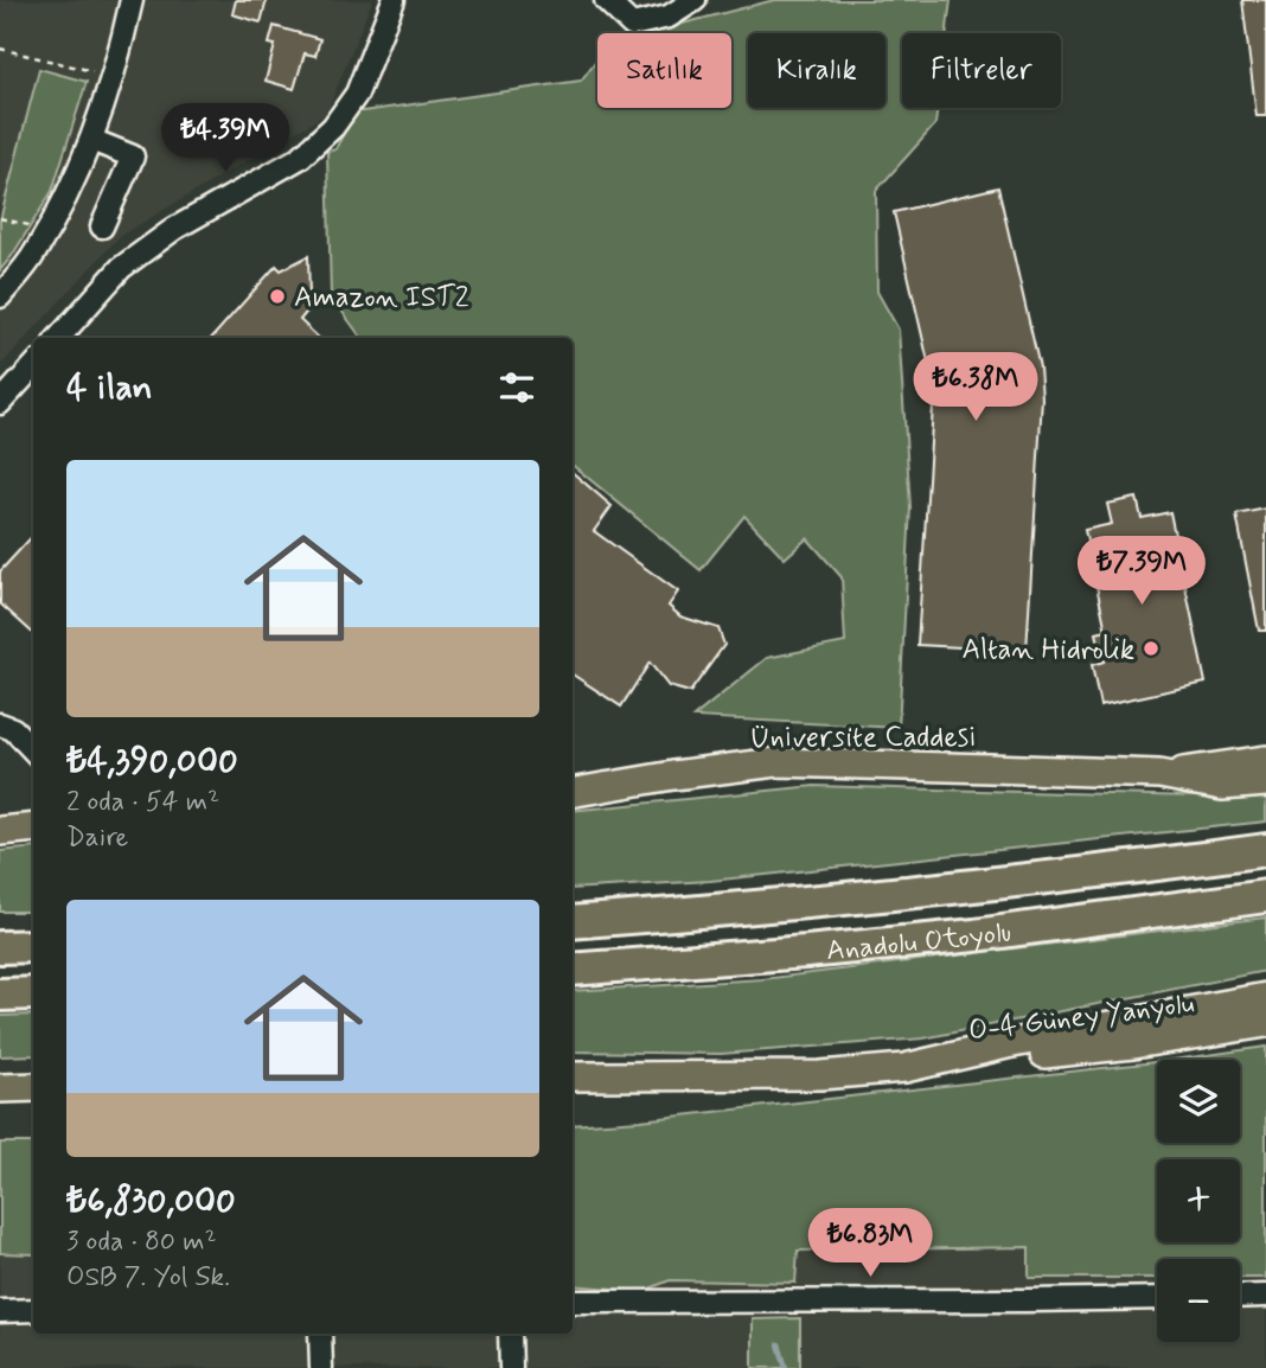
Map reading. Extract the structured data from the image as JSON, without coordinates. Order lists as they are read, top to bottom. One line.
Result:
{"streets":{"highway":["Anadolu Otoyolu"],"main road":["Üniversite Caddesi","O-4 Güney Yanyolu"]},"places":["Amazon IST2","Altan Hidrolik"],"page":{"chip":["Satılık","Kiralık","Filtreler"],"price":["₺4.39M","₺6.38M","₺7.39M","₺6.83M"],"heading":"4 ilan","list":[{"name":"₺4,390,000","note":"2 oda · 54 m² · Daire"},{"name":"₺6,830,000","note":"3 oda · 80 m² · OSB 7. Yol Sk."}],"map_buttons":["+","−"]}}
